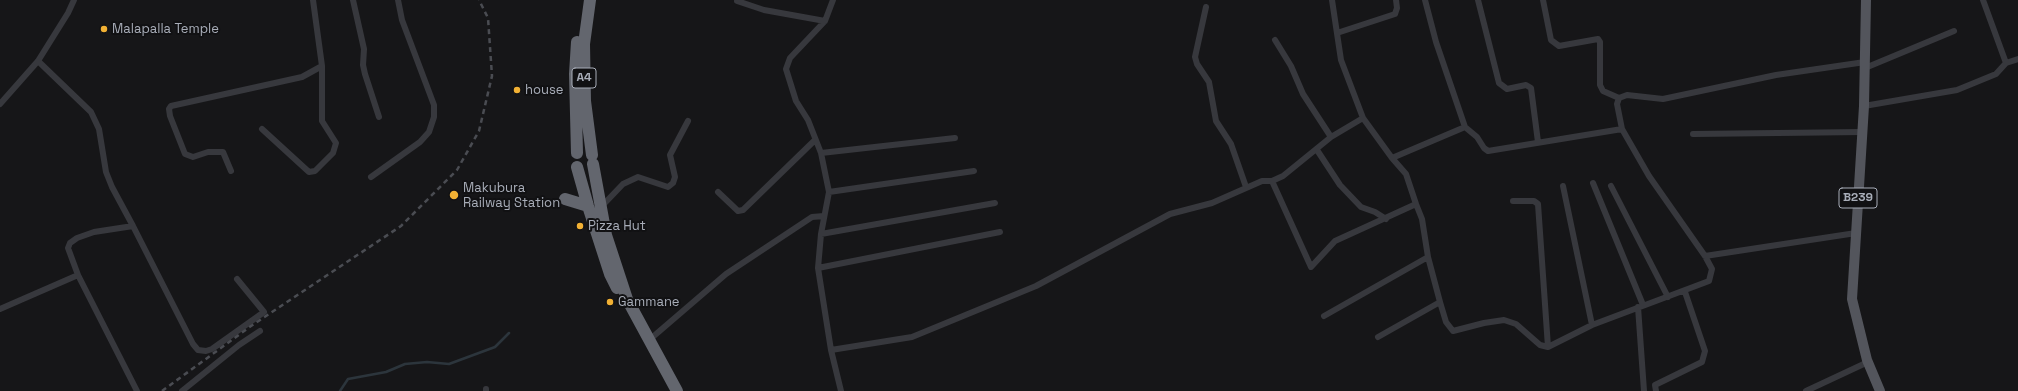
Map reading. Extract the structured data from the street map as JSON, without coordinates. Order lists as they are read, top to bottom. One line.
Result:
{"streets":{"highway":["A4"],"main road":["B239"]},"places":["Malapalla Temple","house","Makubura Railway Station","Pizza Hut","Gammane"]}
